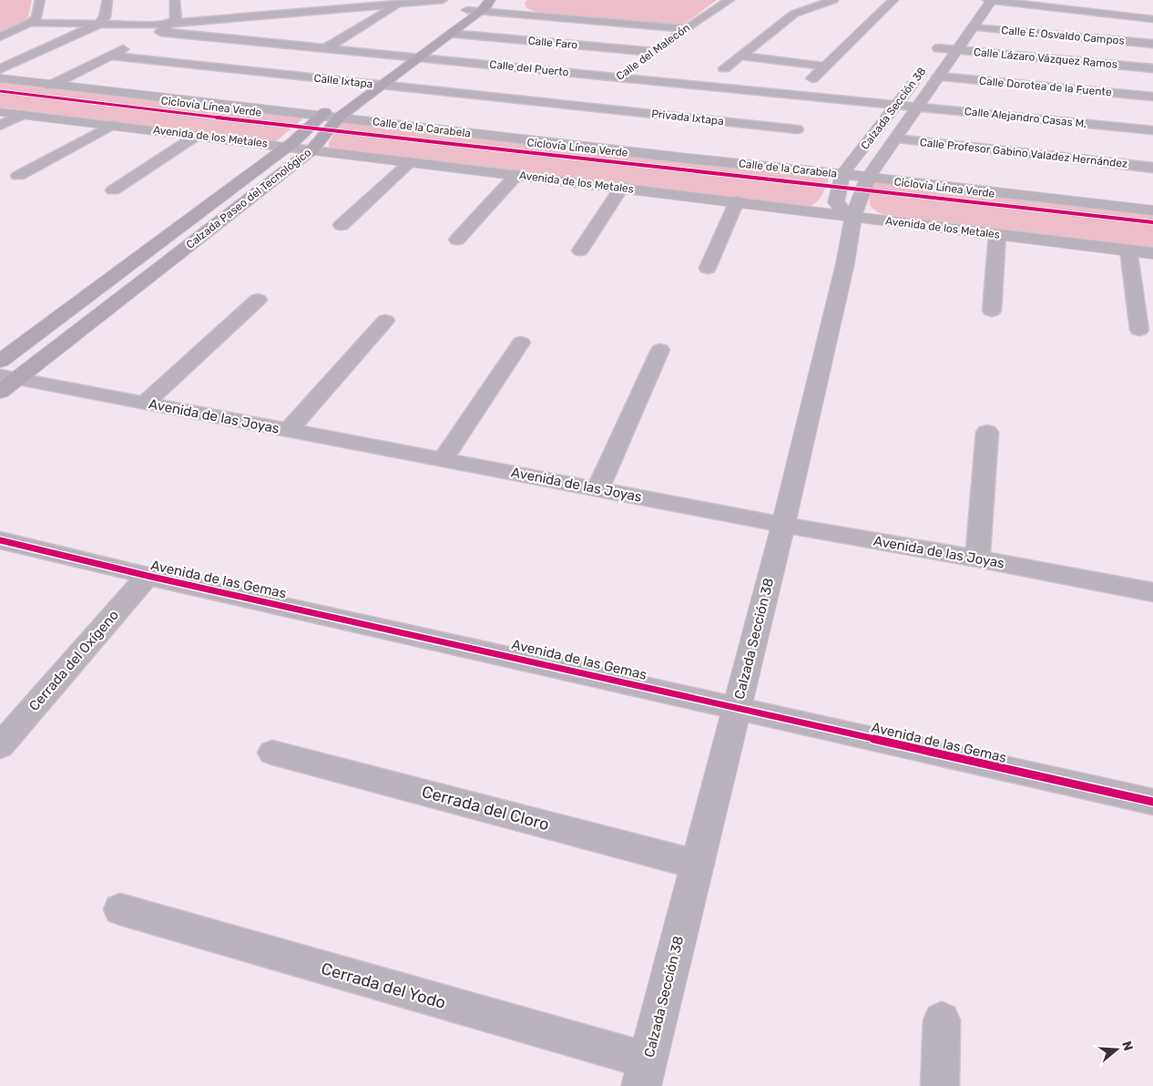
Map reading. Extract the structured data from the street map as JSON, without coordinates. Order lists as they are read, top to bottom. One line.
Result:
{"streets":{"main road":["Calzada Paseo del Tecnológico"],"street":["Calle E. Osvaldo Campos","Calle Faro","Calle del Malecón","Calle Lázaro Vázquez Ramos","Calle del Puerto","Calle Ixtapa","Calle Dorotea de la Fuente","Calzada Sección 38","Privada Ixtapa","Calle Alejandro Casas M.","Calle de la Carabela","Avenida de los Metales","Calle Profesor Gabino Valadez Hernández","Avenida de las Joyas","Avenida de las Gemas","Cerrada del Oxígeno","Cerrada del Cloro","Cerrada del Yodo"],"cycle path":["Ciclovía Línea Verde"]},"crossings":[["Calle E. Osvaldo Campos","Calle Lázaro Vázquez Ramos"],["Calle E. Osvaldo Campos","Calzada Sección 38"],["Calle Faro","Calle del Malecón"],["Calle Faro","Calzada Paseo del Tecnológico"],["Calle del Malecón","Calle del Puerto"],["Calle Lázaro Vázquez Ramos","Calzada Sección 38"],["Calle del Puerto","Calzada Sección 38"],["Calle del Puerto","Calle Alejandro Casas M."],["Calle del Puerto","Calzada Paseo del Tecnológico"],["Calle Ixtapa","Privada Ixtapa"],["Calle Ixtapa","Calzada Paseo del Tecnológico"],["Calle Dorotea de la Fuente","Calzada Sección 38"],["Calzada Sección 38","Calle Alejandro Casas M."],["Calzada Sección 38","Calle de la Carabela"],["Calzada Sección 38","Avenida de los Metales"],["Calzada Sección 38","Calle Profesor Gabino Valadez Hernández"],["Calzada Sección 38","Avenida de las Joyas"],["Calzada Sección 38","Avenida de las Gemas"],["Calzada Sección 38","Cerrada del Cloro"],["Calzada Sección 38","Cerrada del Yodo"],["Calle de la Carabela","Calzada Paseo del Tecnológico"],["Avenida de los Metales","Calzada Paseo del Tecnológico"],["Calzada Paseo del Tecnológico","Avenida de las Joyas"],["Avenida de las Gemas","Cerrada del Oxígeno"]],"north":"right"}
